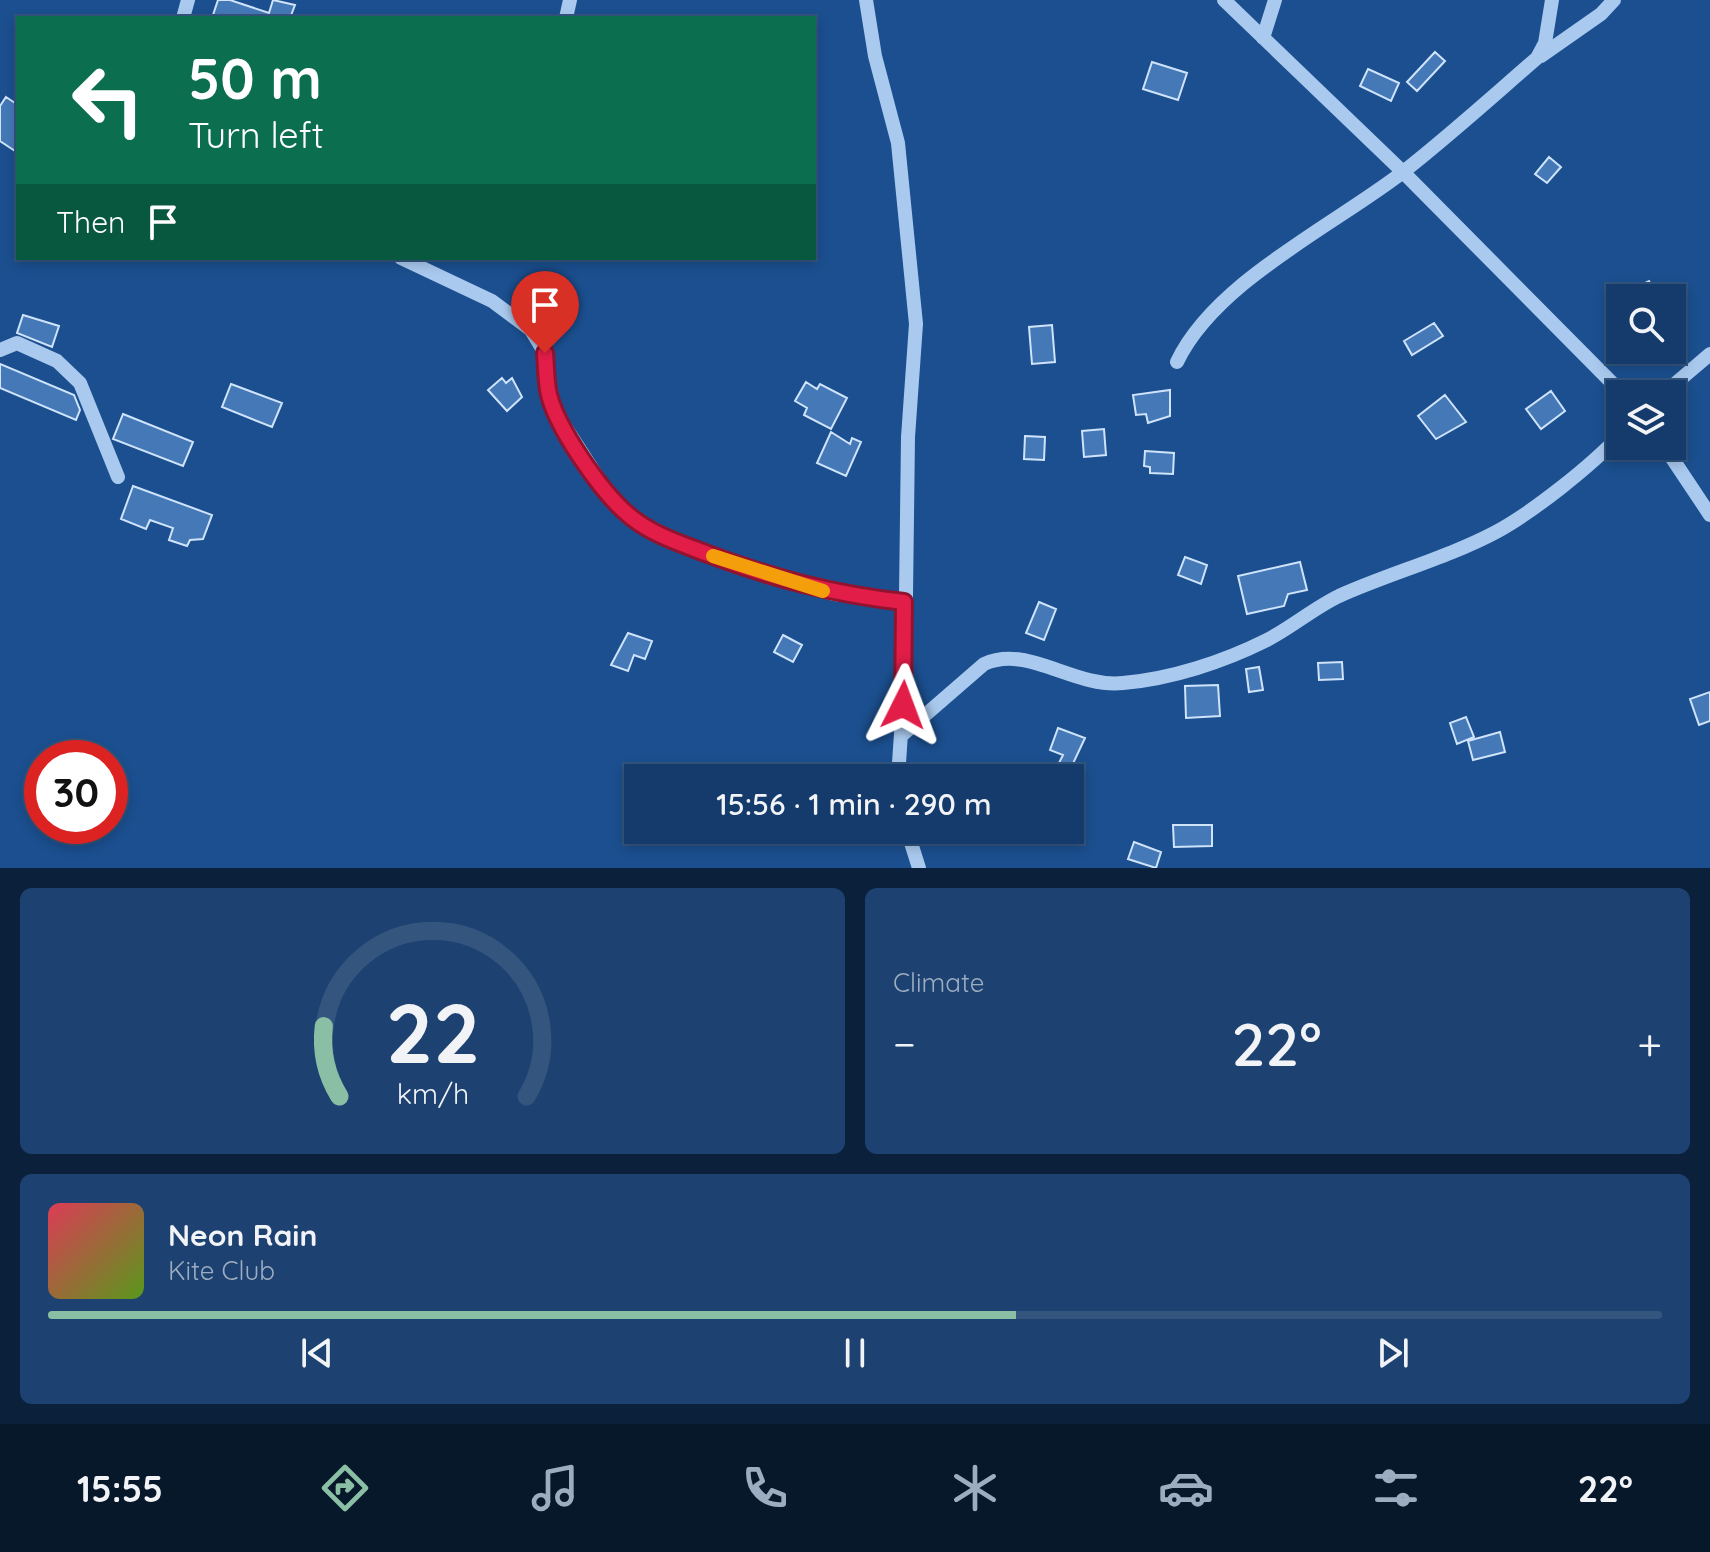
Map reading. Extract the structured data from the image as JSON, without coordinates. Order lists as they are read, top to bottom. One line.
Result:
{"page":{"turn":["50 m","Turn left"],"then":"Then","limit":"30","trip":"15:56 · 1 min · 290 m","tile":"Climate","heat":["−","22°","+"],"song":["Neon Rain","Kite Club"],"tabs":["15:55","22°"],"gauge":["22","km/h"]}}
